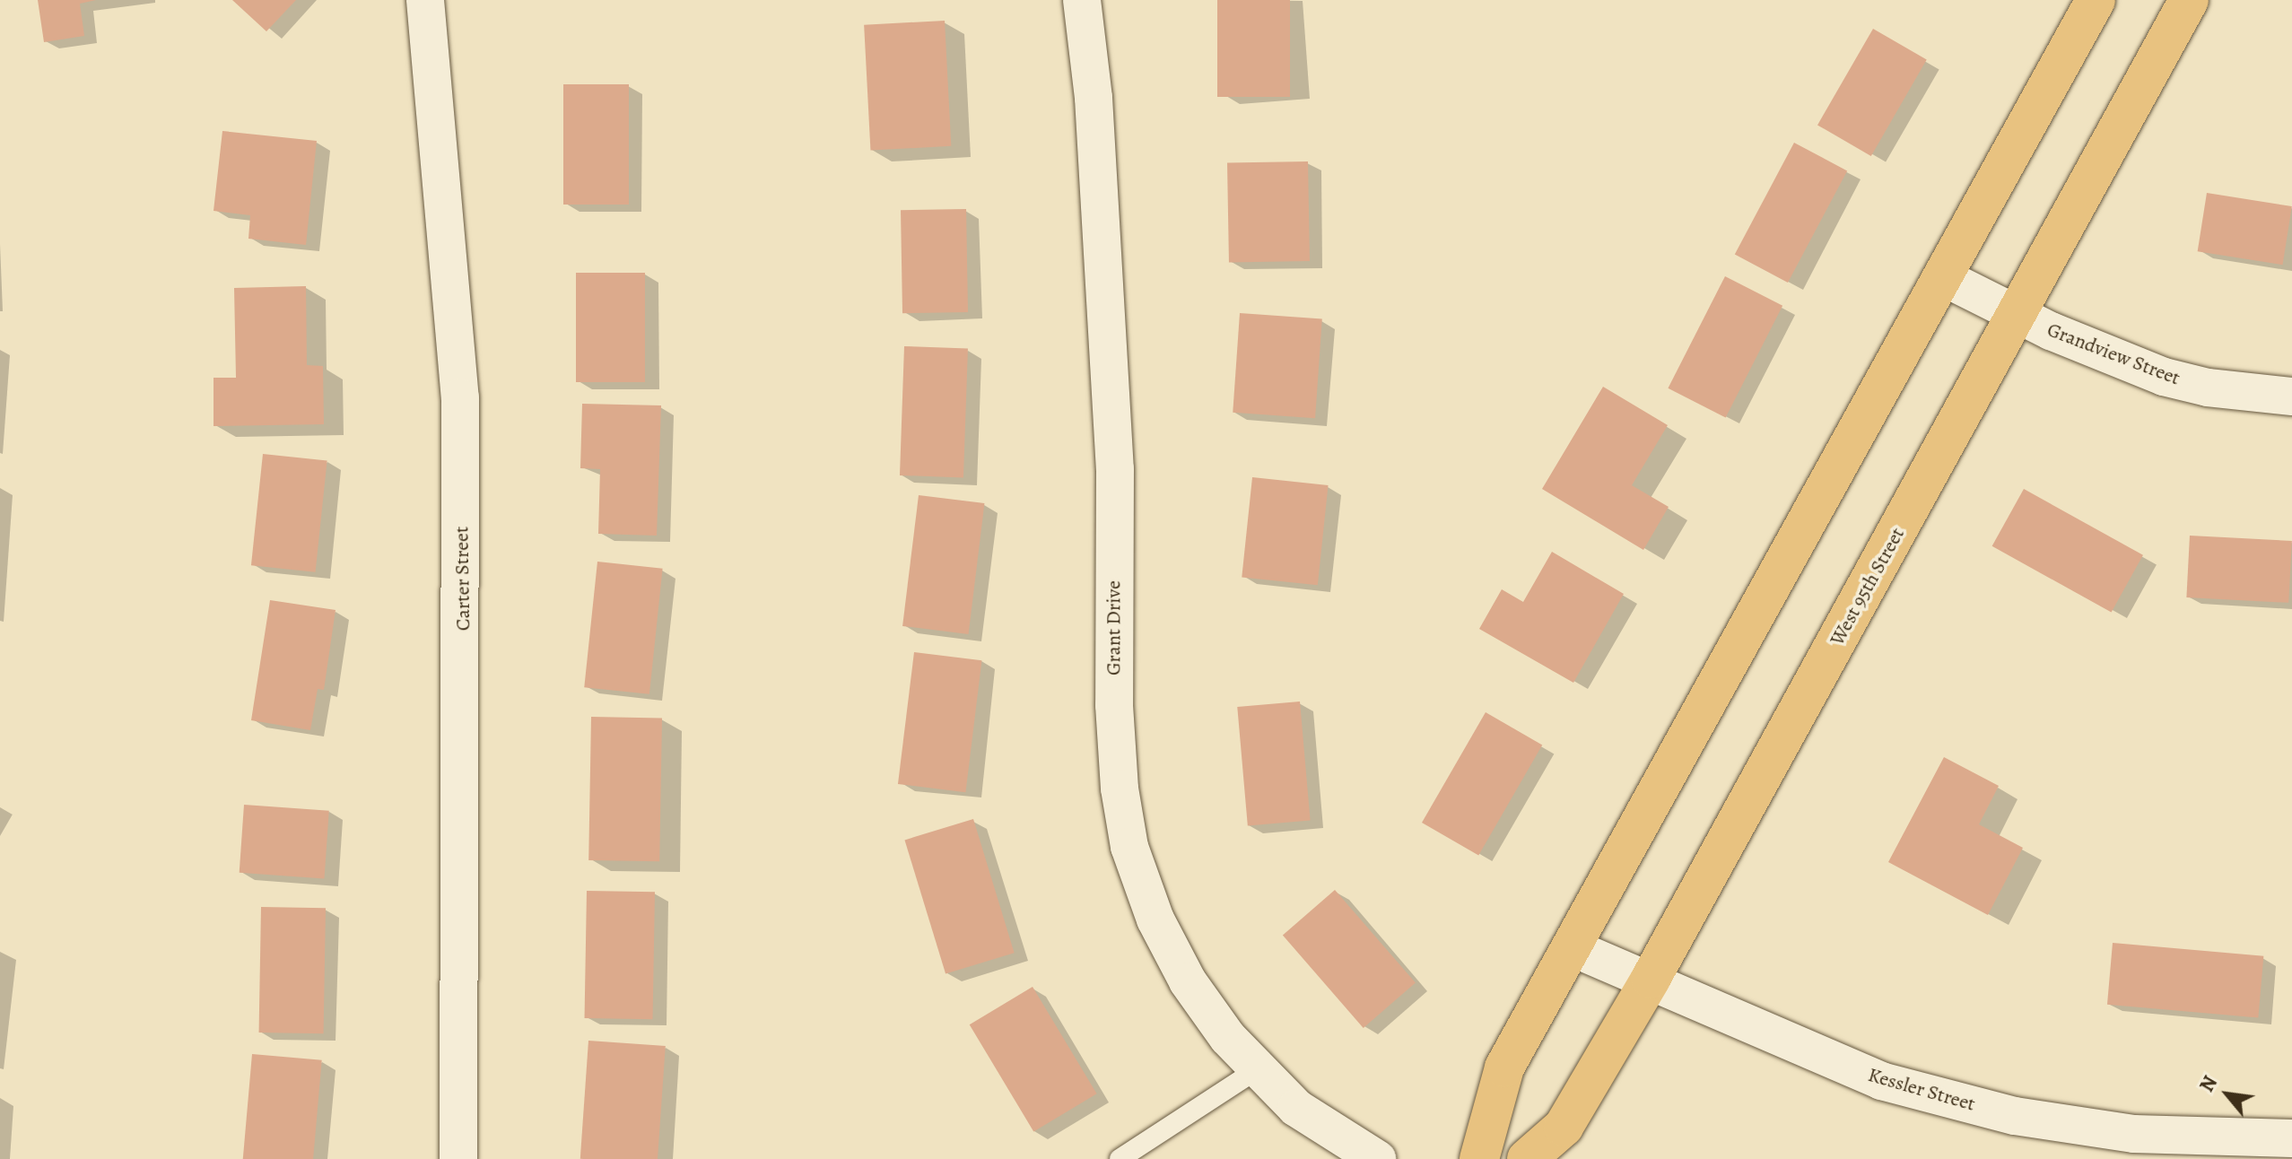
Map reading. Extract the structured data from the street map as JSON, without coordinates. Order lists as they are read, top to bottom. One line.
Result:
{"streets":{"main road":["West 95th Street"],"street":["Grandview Street","Carter Street","Grant Drive","Kessler Street"]},"crossings":[["Grandview Street","West 95th Street"],["West 95th Street","Kessler Street"]],"north":"top left"}
